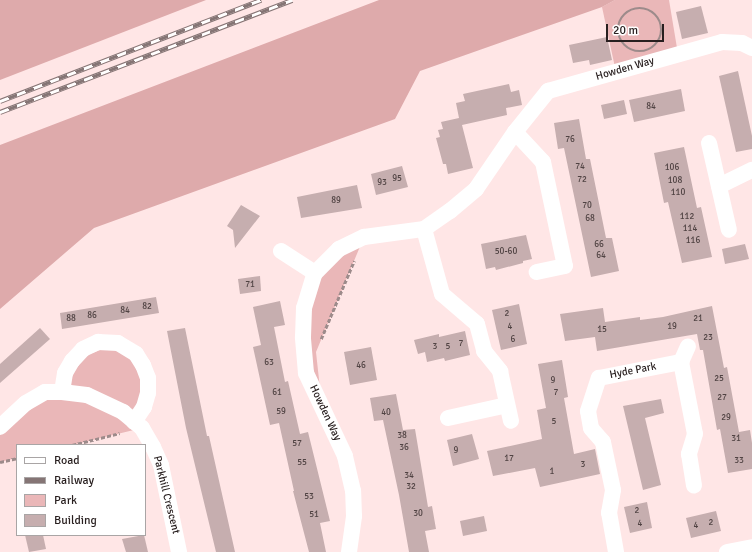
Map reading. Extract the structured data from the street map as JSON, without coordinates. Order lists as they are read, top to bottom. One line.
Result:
{"streets":{"street":["Howden Way","Hyde Park","Parkhill Crescent"]},"house_numbers":["84","76","74","106","95","72","108","93","110","89","70","112","68","114","116","66","50-60","64","71","82","84","2","86","88","21","4","19","15","23","6","7","3","5","63","46","25","9","61","7","27","59","40","29","5","38","31","57","36","9","17","33","55","3","1","34","32","53","2","30","51","2","4","4"],"legend":["Road","Railway","Park","Building"],"scale_bar":"20 m"}
